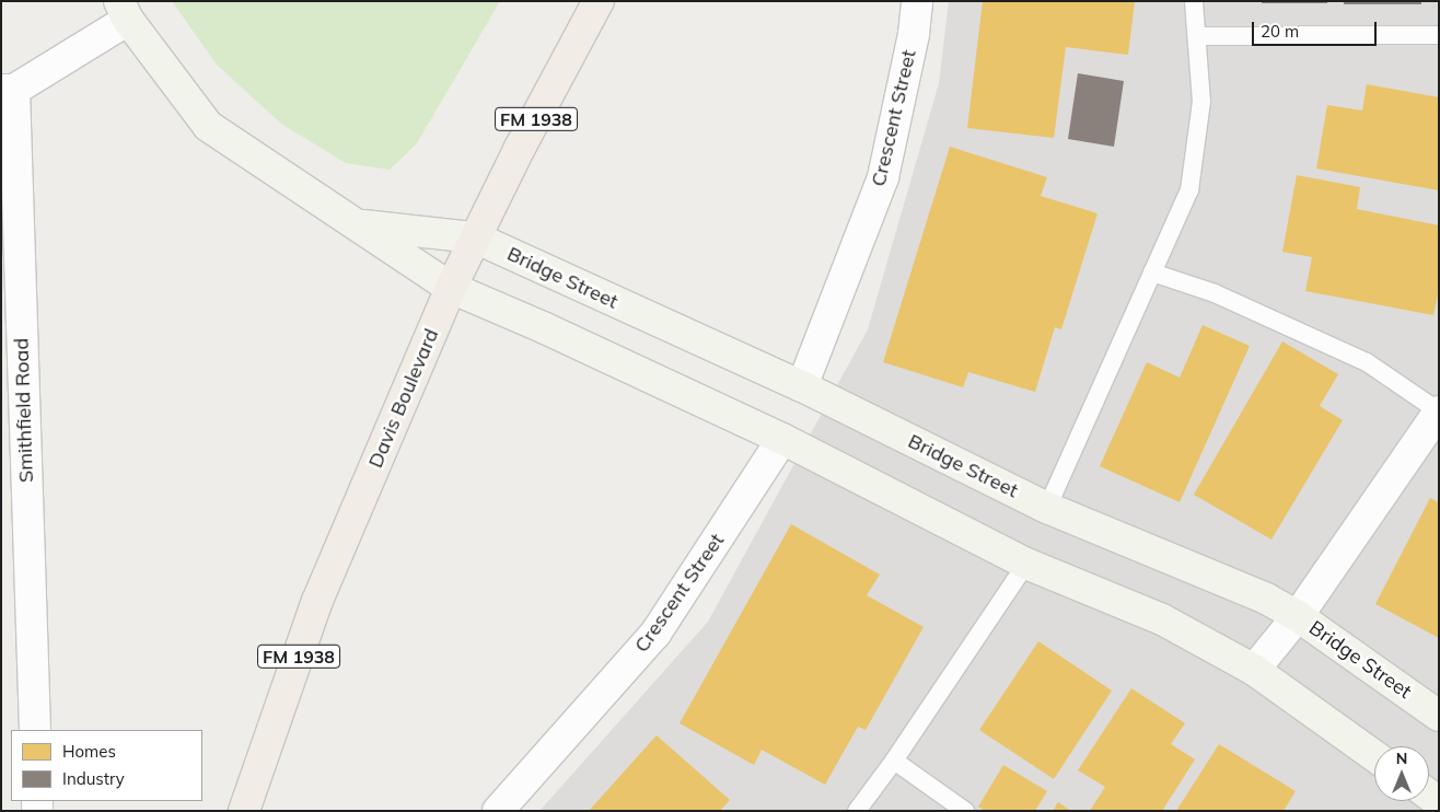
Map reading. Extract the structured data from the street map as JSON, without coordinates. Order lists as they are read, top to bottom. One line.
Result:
{"streets":{"main road":["FM 1938","Davis Boulevard"],"street":["Crescent Street","Bridge Street","Smithfield Road"]},"crossings":[["Crescent Street","Bridge Street"],["Bridge Street","Davis Boulevard"]],"legend":["Homes","Industry"],"scale_bar":"20 m","north":"top"}
